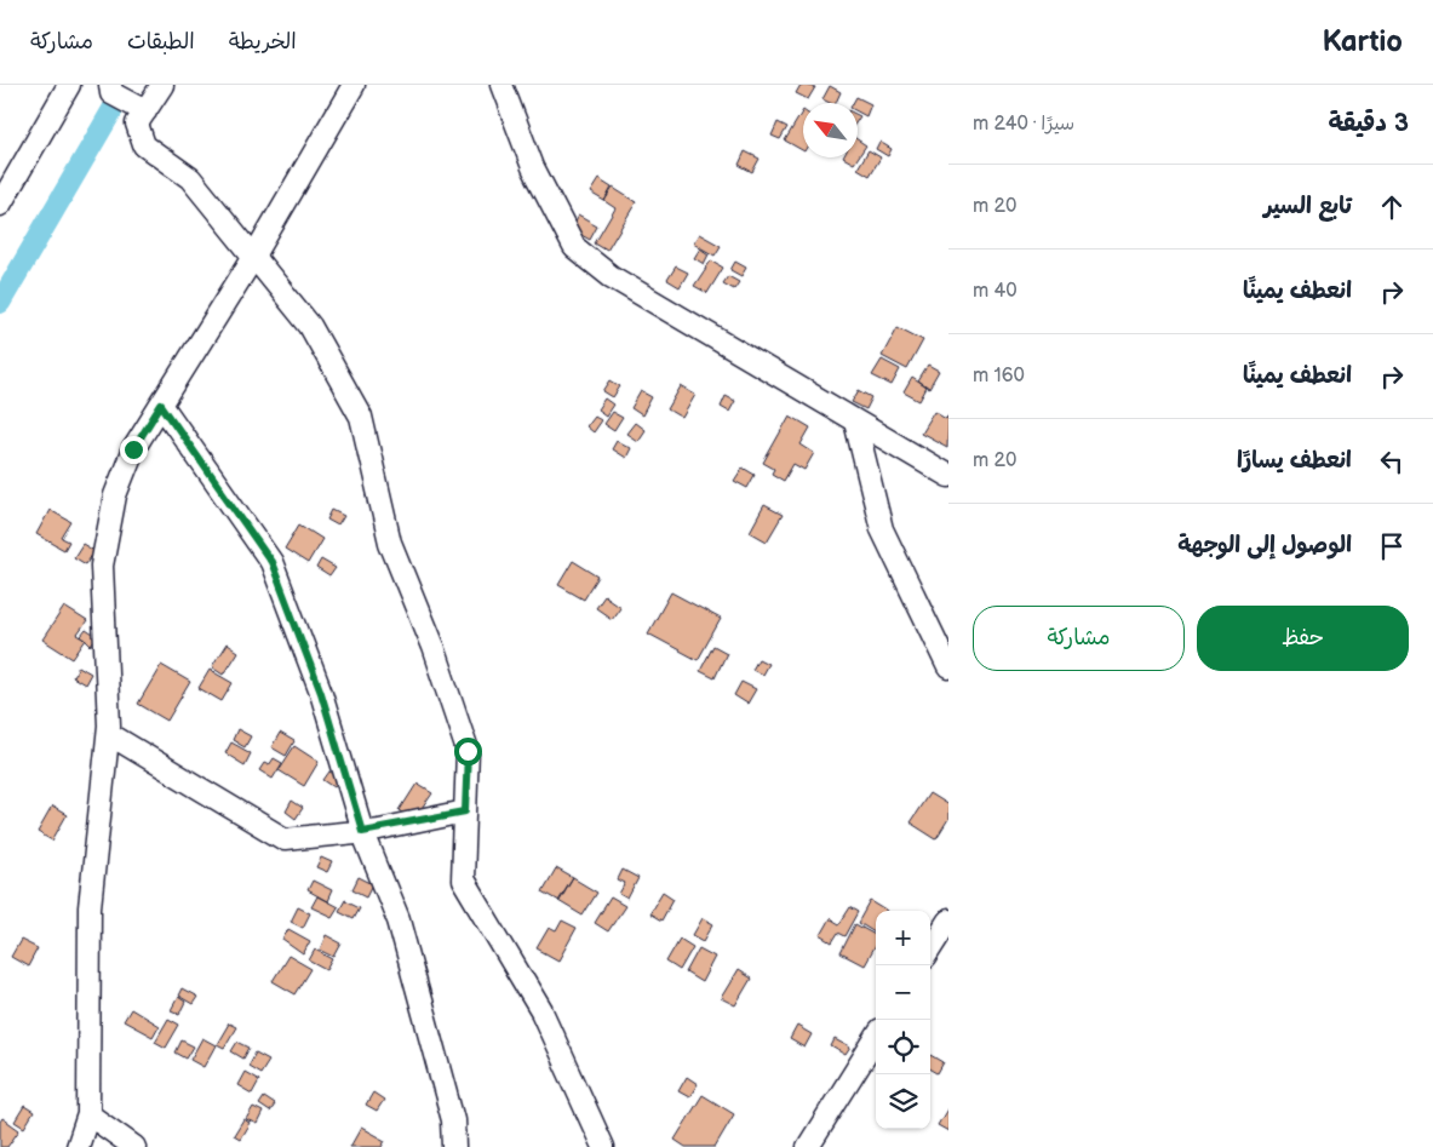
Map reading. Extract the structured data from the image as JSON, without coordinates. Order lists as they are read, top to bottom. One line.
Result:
{"north":"top left","page":{"header":"Kartio","nav":["الخريطة","الطبقات","مشاركة"],"heading":["3 دقيقة","سيرًا · 240 m"],"list":[["تابع السير","20 m"],["انعطف يمينًا","40 m"],["انعطف يمينًا","160 m"],["انعطف يسارًا","20 m"],"الوصول إلى الوجهة"],"buttons":["حفظ","مشاركة"],"map_buttons":["+","−"]}}
